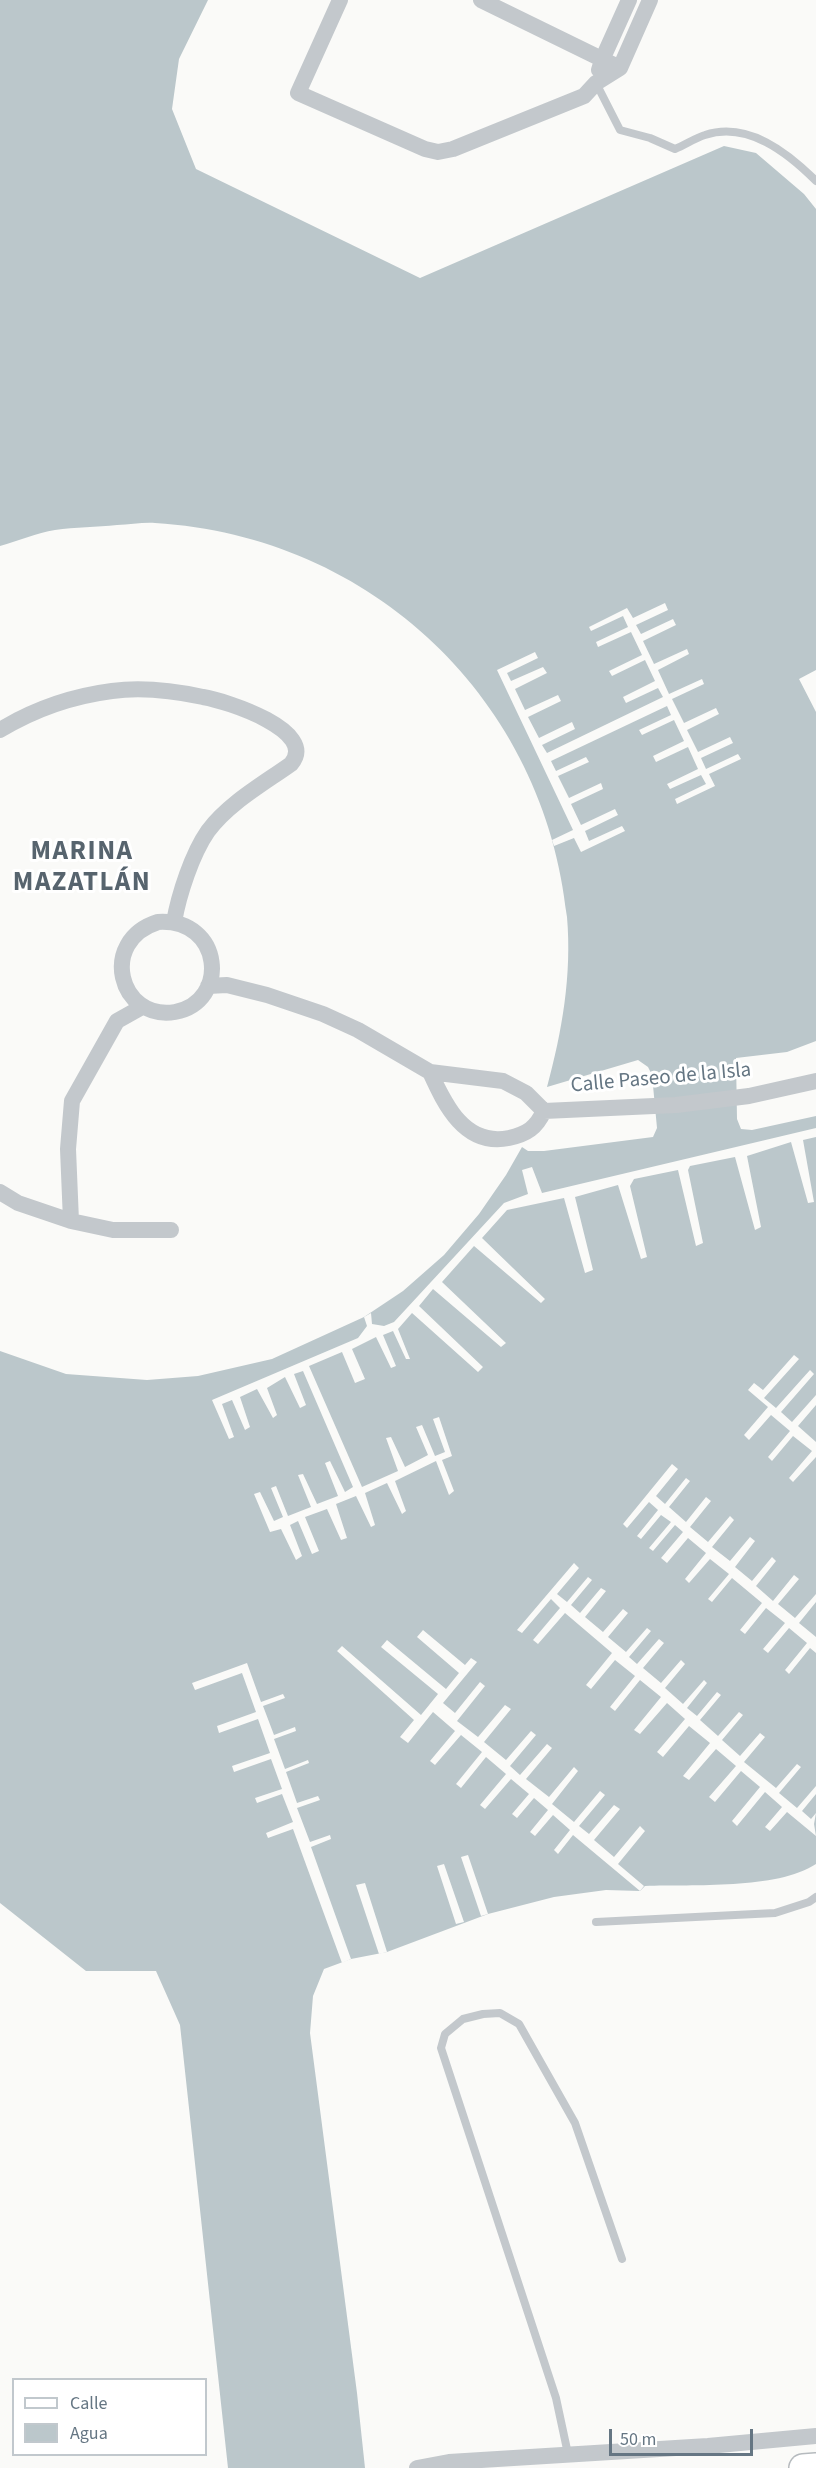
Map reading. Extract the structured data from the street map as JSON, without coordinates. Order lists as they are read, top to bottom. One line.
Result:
{"streets":{"street":["Calle Paseo de la Isla"]},"districts":["MARINA MAZATLÁN"],"legend":["Calle","Agua"],"scale_bar":"50 m"}
